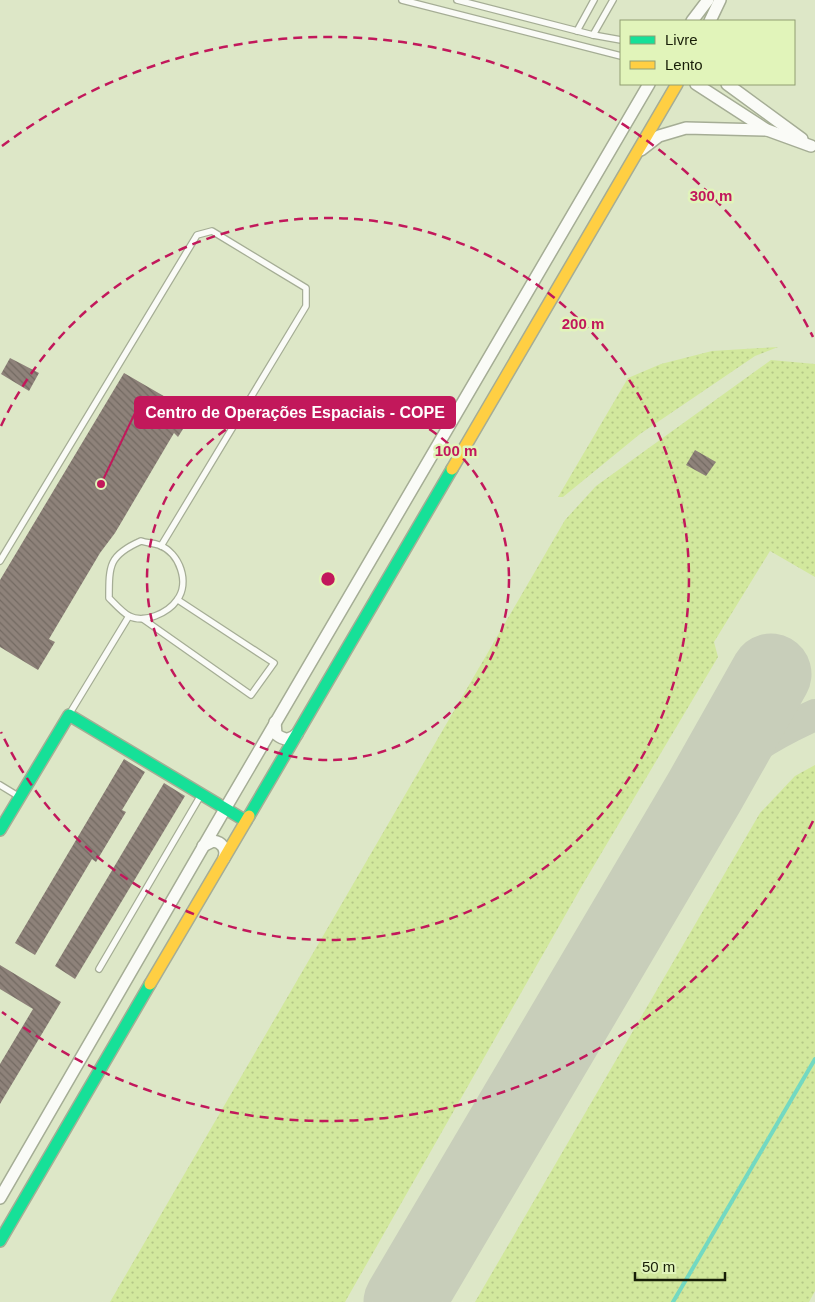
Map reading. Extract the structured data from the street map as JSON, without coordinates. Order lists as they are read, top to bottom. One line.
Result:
{"places":["Centro de Operações Espaciais - COPE"],"legend":["Livre","Lento"],"scale_bar":"50 m","rings":["300 m","200 m","100 m"]}
